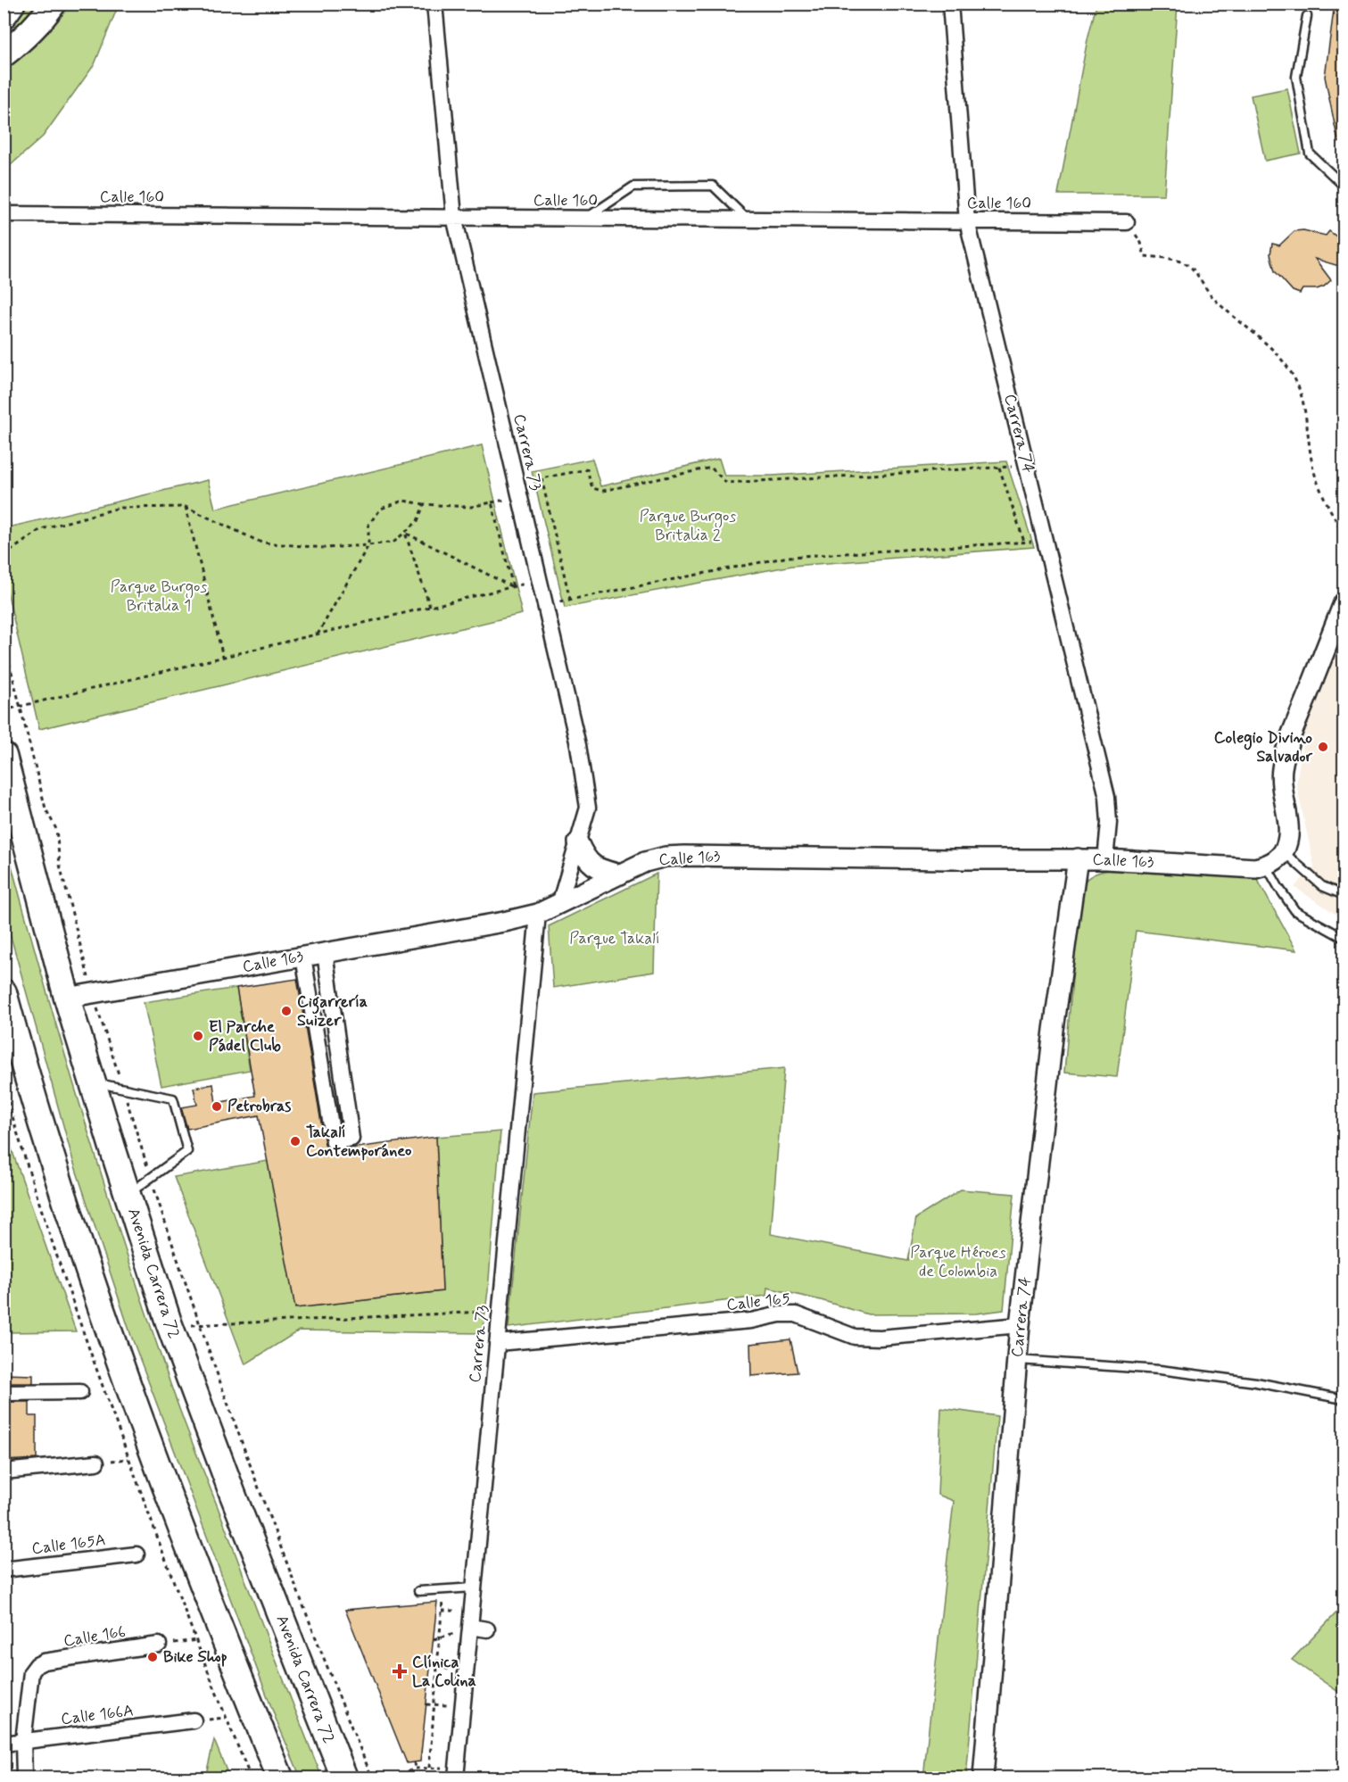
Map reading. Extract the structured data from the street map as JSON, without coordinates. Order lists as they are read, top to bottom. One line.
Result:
{"streets":{"highway":["Avenida Carrera 72"],"street":["Calle 160","Carrera 74","Carrera 73","Calle 163","Calle 165","Calle 165A","Calle 166","Calle 166A"]},"crossings":[["Calle 160","Carrera 74"],["Calle 160","Carrera 73"],["Carrera 74","Calle 163"],["Carrera 74","Calle 165"],["Carrera 73","Calle 163"],["Carrera 73","Calle 165"],["Calle 163","Avenida Carrera 72"],["Calle 166","Calle 166A"]],"parks":["Parque Burgos Britalia 2","Parque Burgos Britalia 1","Parque Takalí","Parque Héroes de Colombia"],"places":{"other":["Colegio Divino Salvador","Cigarrería Suizer","El Parche Pádel Club","Petrobras","Takalí Contemporáneo","Bike Shop"],"health":["Clínica La Colina"]}}
